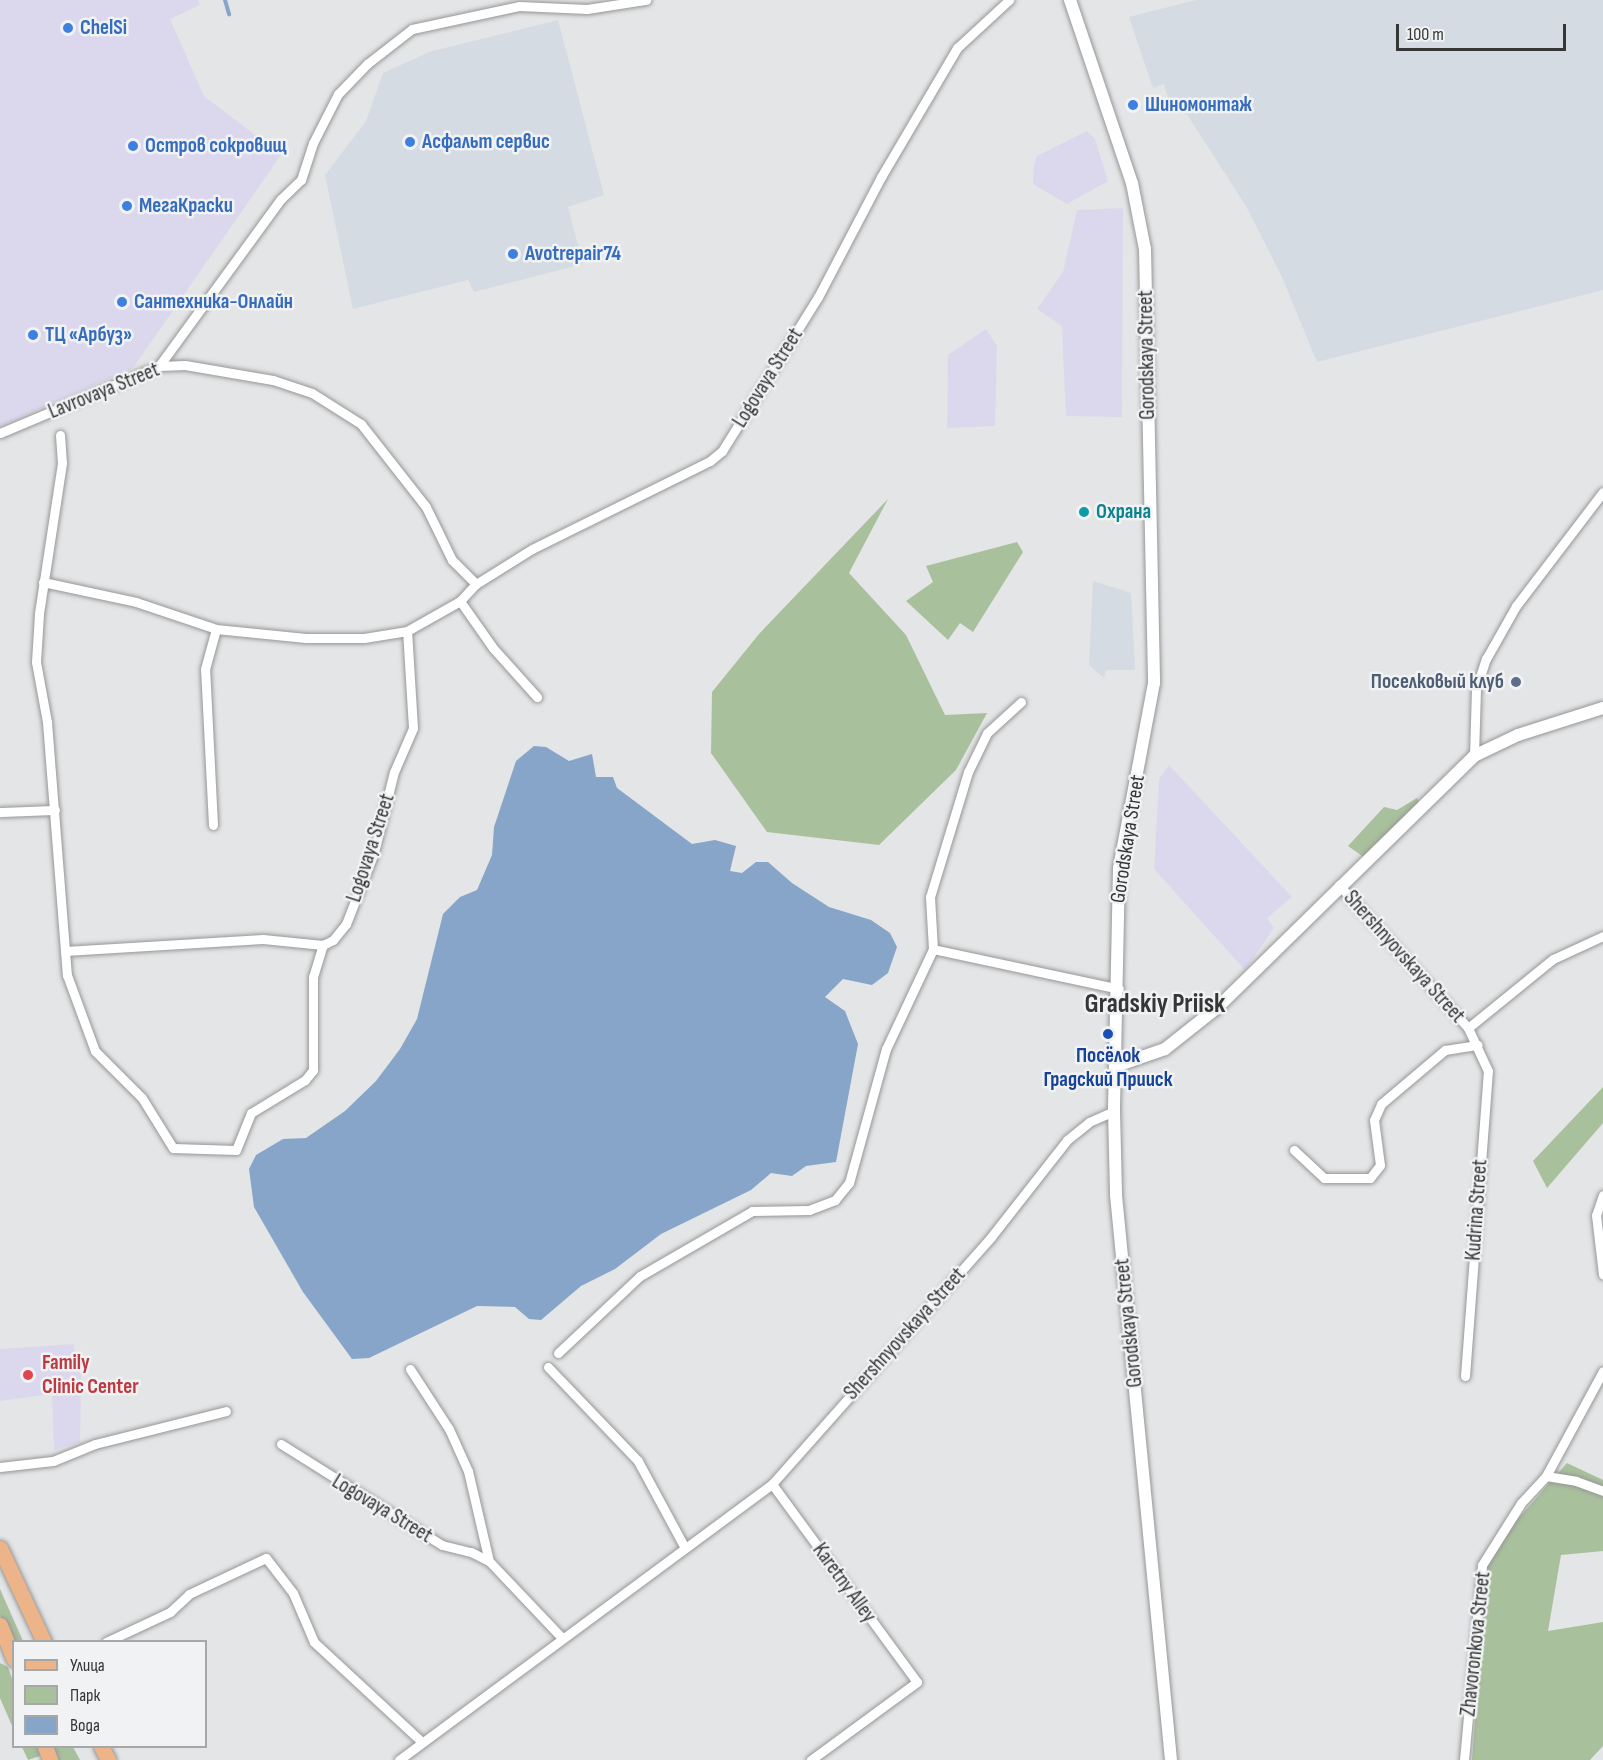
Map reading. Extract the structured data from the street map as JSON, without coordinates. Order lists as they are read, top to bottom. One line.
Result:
{"streets":{"street":["Gorodskaya Street","Logovaya Street","Lavrovaya Street","Shershnyovskaya Street","Kudrina Street","Karetny Alley","Zhavoronkova Street"]},"crossings":[["Gorodskaya Street","Shershnyovskaya Street"],["Logovaya Street","Lavrovaya Street"],["Shershnyovskaya Street","Kudrina Street"],["Shershnyovskaya Street","Karetny Alley"]],"districts":["Gradskiy Priisk"],"places":["ChelSi","Шиномонтаж","Асфальт сервис","Остров сокровищ","МегаКраски","Avotrepair74","Сантехника-Онлайн","ТЦ «Арбуз»","Охрана","Поселковый клуб","Посёлок Градский Прииск","Family Clinic Center"],"legend":["Улица","Парк","Вода"],"scale_bar":"100 m"}
